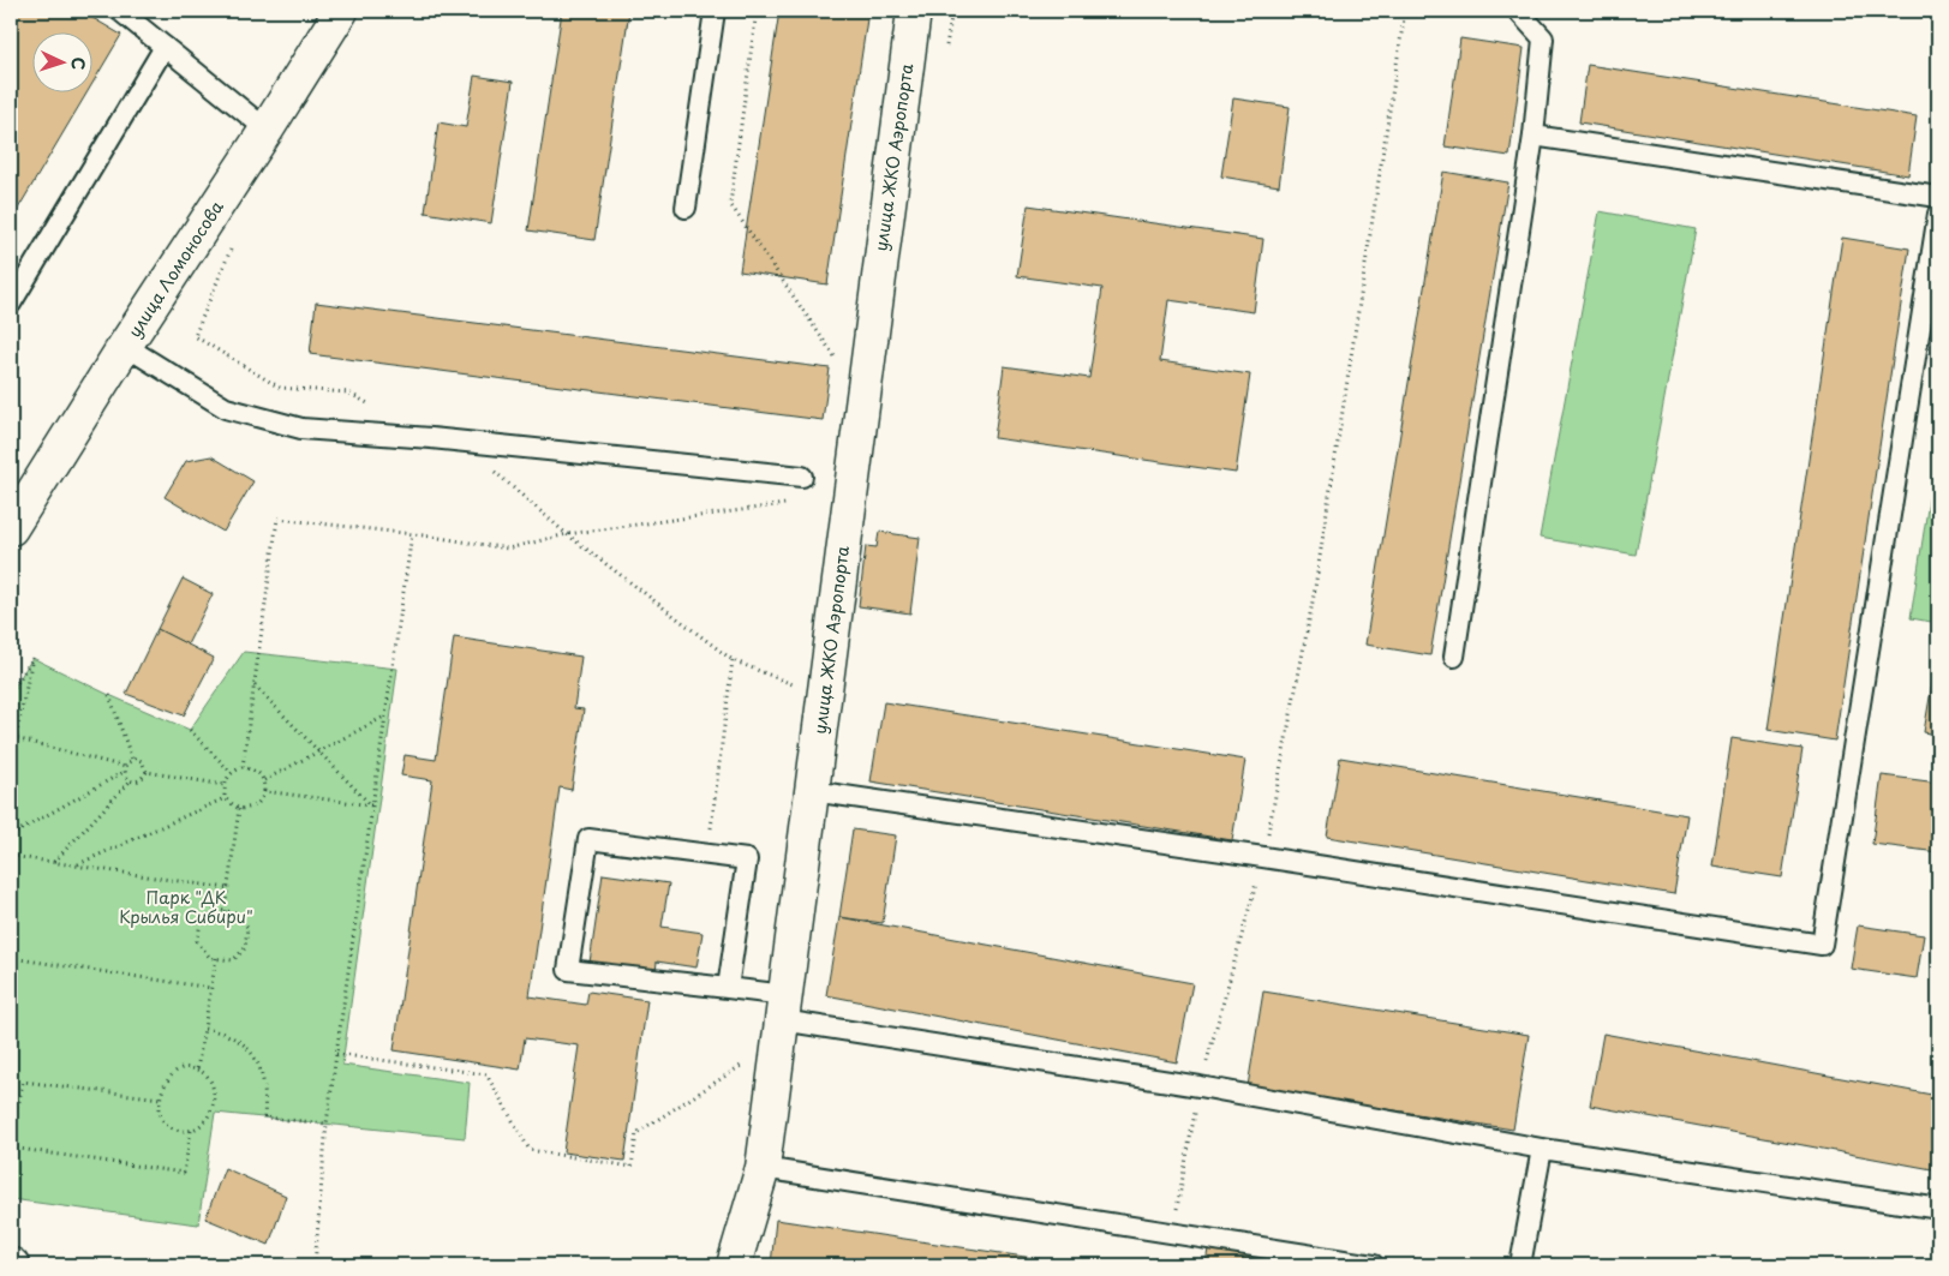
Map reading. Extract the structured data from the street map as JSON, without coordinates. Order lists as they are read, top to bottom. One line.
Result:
{"streets":{"street":["улица ЖКО Аэропорта","улица Ломоносова"]},"parks":["Парк \"ДК Крылья Сибири\""],"north":"right"}
